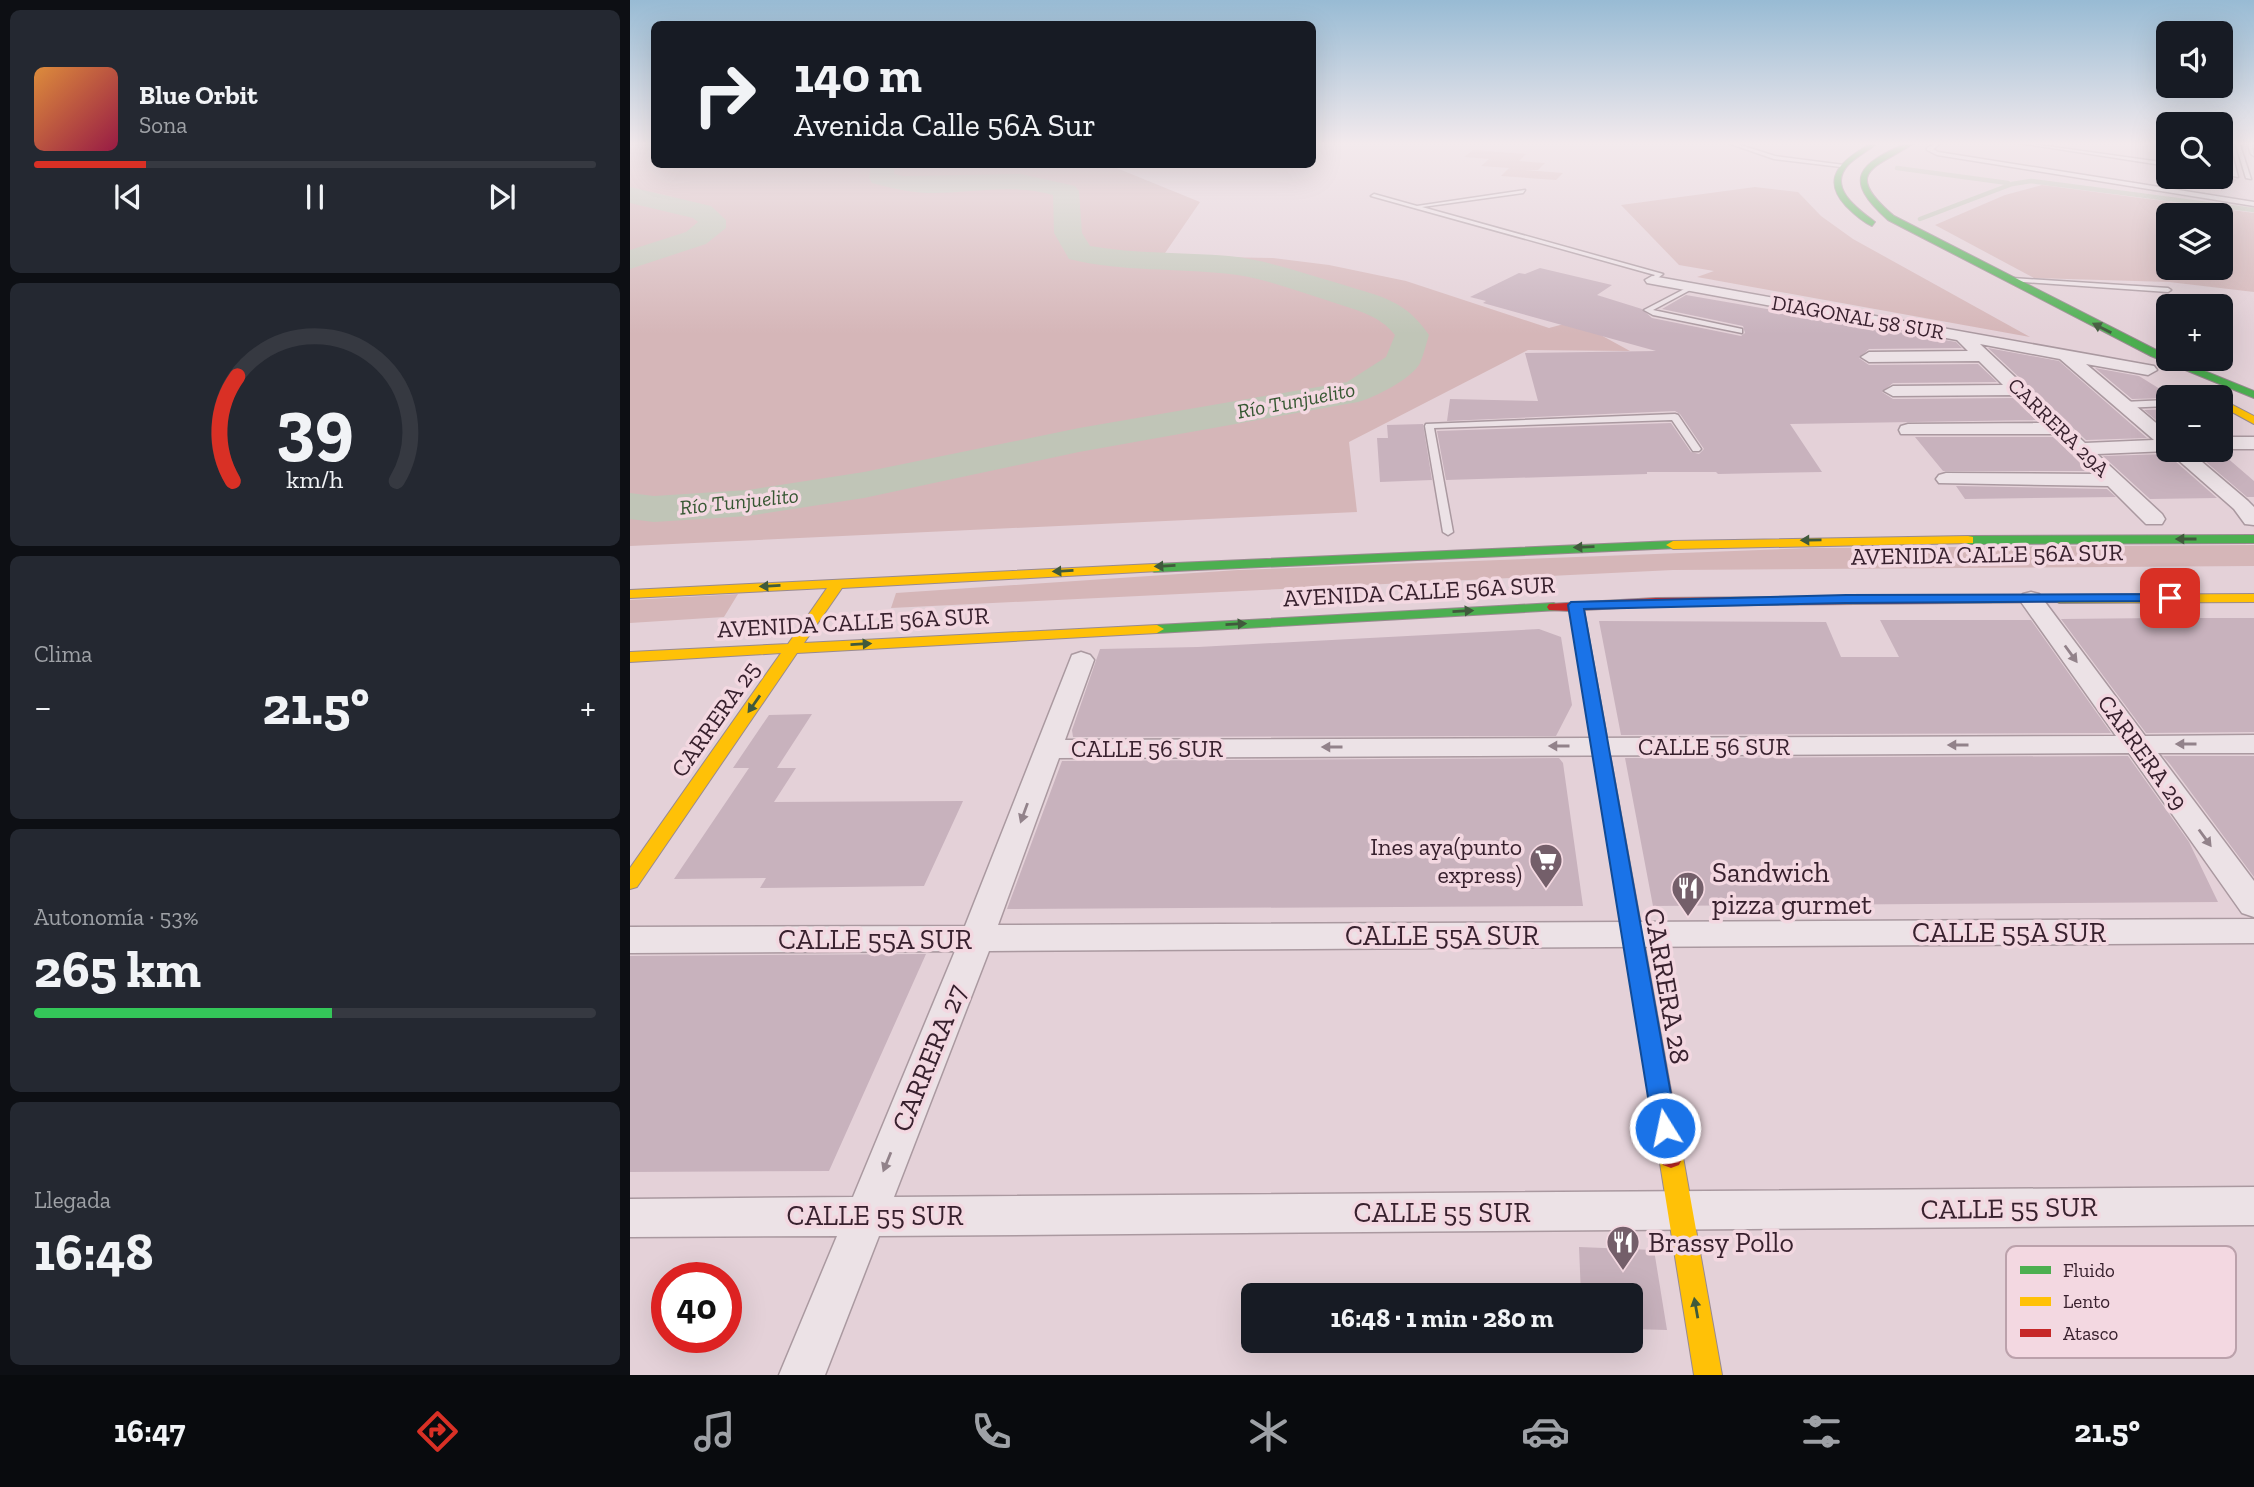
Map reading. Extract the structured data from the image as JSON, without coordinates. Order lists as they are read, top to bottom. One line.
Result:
{"streets":{"main road":["AVENIDA CALLE 56A SUR","CARRERA 25","CARRERA 28"],"street":["DIAGONAL 58 SUR","CARRERA 29A","CALLE 56 SUR","CARRERA 29","CALLE 55A SUR","CARRERA 27","CALLE 55 SUR"]},"crossings":[["DIAGONAL 58 SUR","CARRERA 29A"],["CARRERA 29A","AVENIDA CALLE 56A SUR"],["AVENIDA CALLE 56A SUR","CARRERA 25"],["AVENIDA CALLE 56A SUR","CARRERA 29"],["AVENIDA CALLE 56A SUR","CARRERA 28"],["CALLE 56 SUR","CARRERA 29"],["CALLE 56 SUR","CARRERA 28"],["CALLE 56 SUR","CARRERA 27"],["CALLE 55A SUR","CARRERA 28"],["CALLE 55A SUR","CARRERA 27"],["CARRERA 28","CALLE 55 SUR"],["CARRERA 27","CALLE 55 SUR"]],"one_way":["CARRERA 25","CALLE 56 SUR","CARRERA 29","CARRERA 27"],"water":["Río Tunjuelito"],"places":{"supermarket":["Ines aya(punto express)"],"restaurant":["Sandwich pizza gurmet","Brassy Pollo"]},"legend":["Fluido","Lento","Atasco"],"page":{"map_buttons":["+","−"],"turn":["140 m","Avenida Calle 56A Sur"],"song":["Blue Orbit","Sona"],"tile":["Clima",["Autonomía · 53%","265 km"],["Llegada","16:48"]],"heat":["−","21.5°","+"],"limit":"40","trip":"16:48 · 1 min · 280 m","tabs":["16:47","21.5°"],"gauge":["39","km/h"]}}
